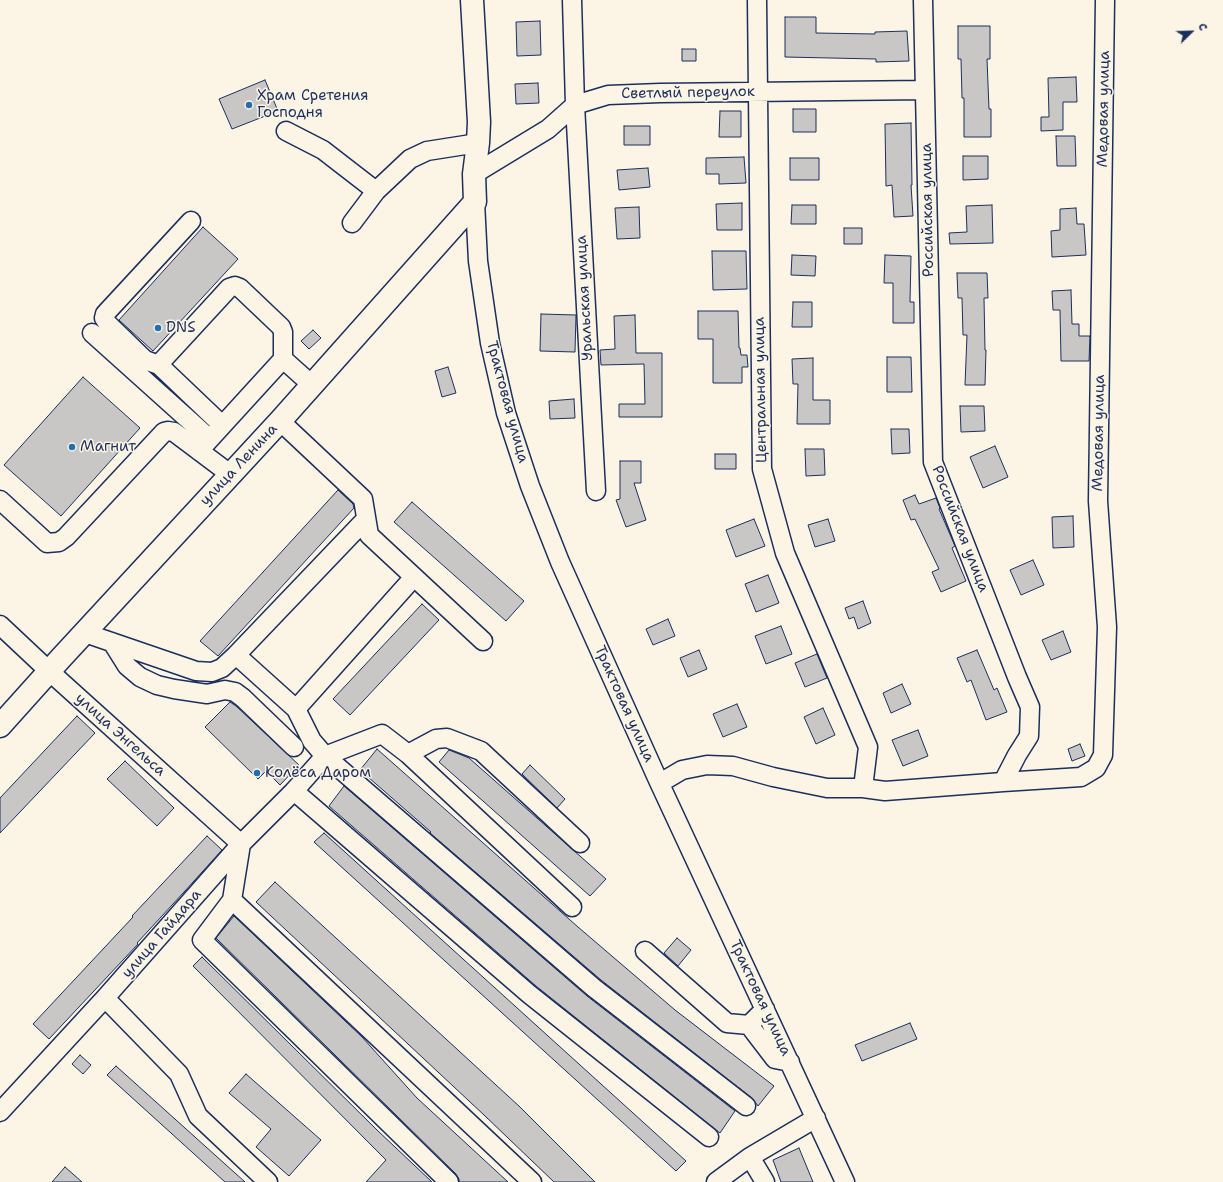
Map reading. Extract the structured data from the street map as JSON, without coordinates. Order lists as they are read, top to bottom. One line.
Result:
{"streets":{"main road":["улица Ленина"],"street":["Светлый переулок","Медовая улица","Российская улица","Уральская улица","Центральная улица","Трактовая улица","улица Энгельса","улица Гайдара"]},"crossings":[["Светлый переулок","Российская улица"],["Светлый переулок","Уральская улица"],["Светлый переулок","Центральная улица"],["Медовая улица","Российская улица"],["Трактовая улица","улица Ленина"],["улица Ленина","улица Энгельса"],["улица Энгельса","улица Гайдара"]],"places":["Храм Сретения Господня","DNS","Магнит","Колёса Даром"],"north":"top right"}
